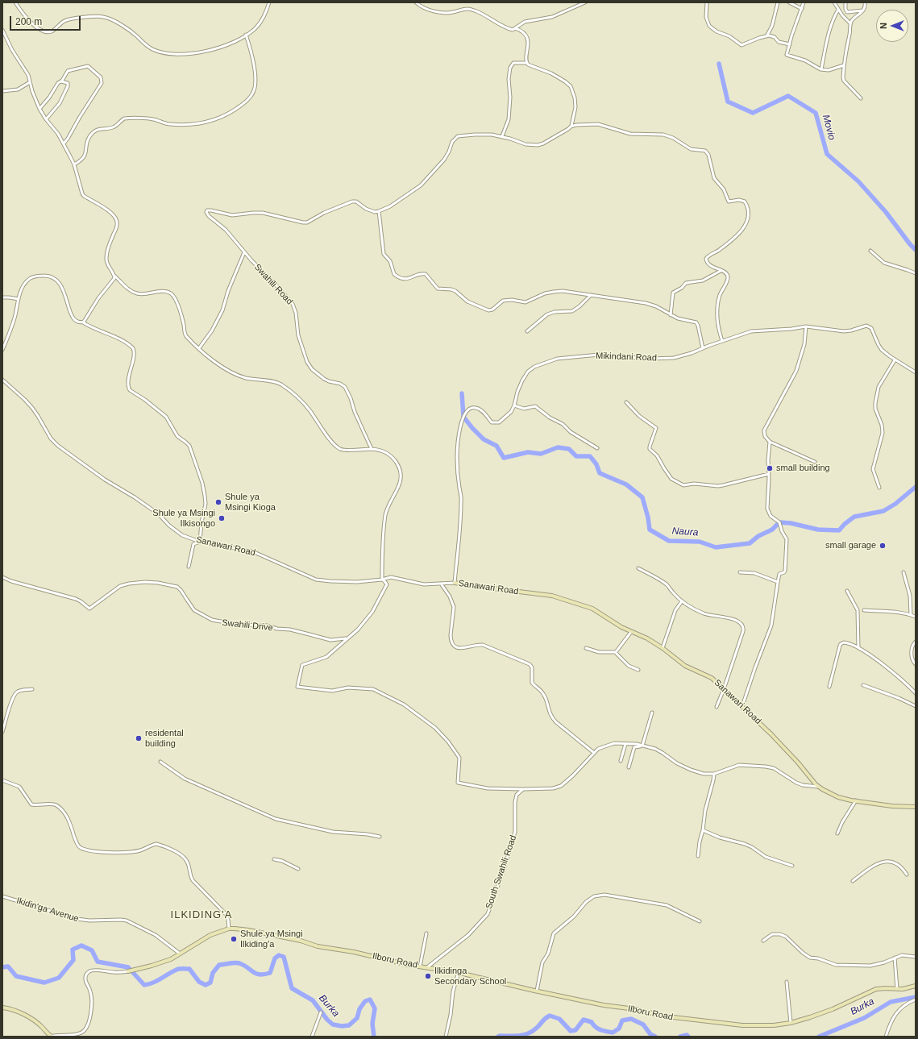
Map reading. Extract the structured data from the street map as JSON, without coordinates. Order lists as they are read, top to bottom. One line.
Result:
{"streets":{"street":["Swahili Road","Mikindani Road","Sanawari Road","Swahili Drive","South Swahili Road","Ikidin'ga Avenue","Ilboru Road"]},"crossings":[["Mikindani Road","Sanawari Road"],["South Swahili Road","Ilboru Road"],["Ikidin'ga Avenue","Ilboru Road"]],"districts":["ILKIDING'A"],"water":["Movio","Naura","Burka"],"places":["small building","Shule ya Msingi Kioga","Shule ya Msingi Ilkisongo","small garage","residental building","Shule ya Msingi Ilkiding'a","Ilkidinga Secondary School"],"scale_bar":"200 m","north":"left"}
